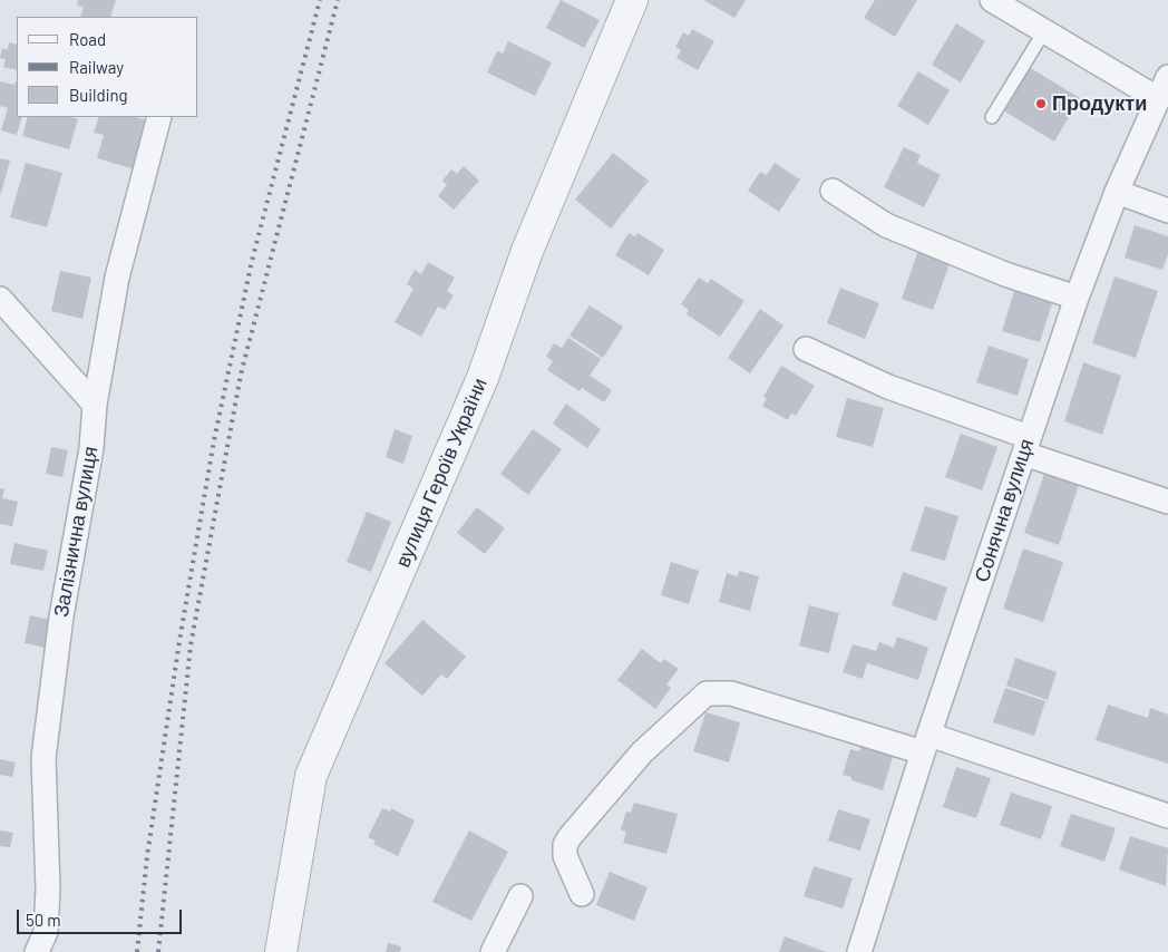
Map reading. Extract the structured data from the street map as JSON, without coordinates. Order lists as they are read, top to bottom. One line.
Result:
{"streets":{"street":["вулиця Героїв України","Сонячна вулиця","Залізнична вулиця"]},"places":["Продукти"],"legend":["Road","Railway","Building"],"scale_bar":"50 m"}
